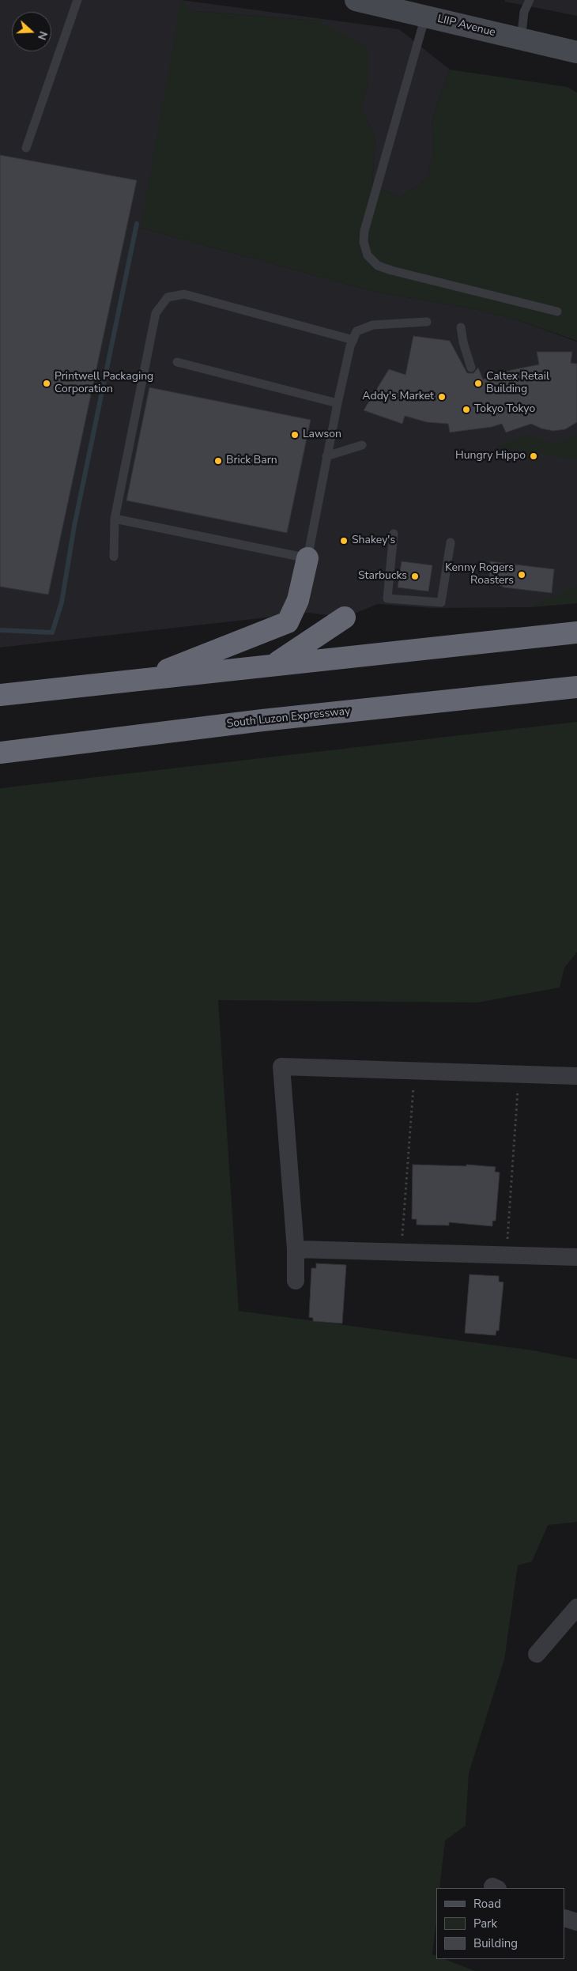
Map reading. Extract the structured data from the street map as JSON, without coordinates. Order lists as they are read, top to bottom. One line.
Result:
{"streets":{"highway":["South Luzon Expressway"],"street":["LIIP Avenue"]},"places":["Printwell Packaging Corporation","Caltex Retail Building","Addy's Market","Tokyo Tokyo","Lawson","Hungry Hippo","Brick Barn","Shakey's","Kenny Rogers Roasters","Starbucks"],"legend":["Road","Park","Building"],"north":"right"}
